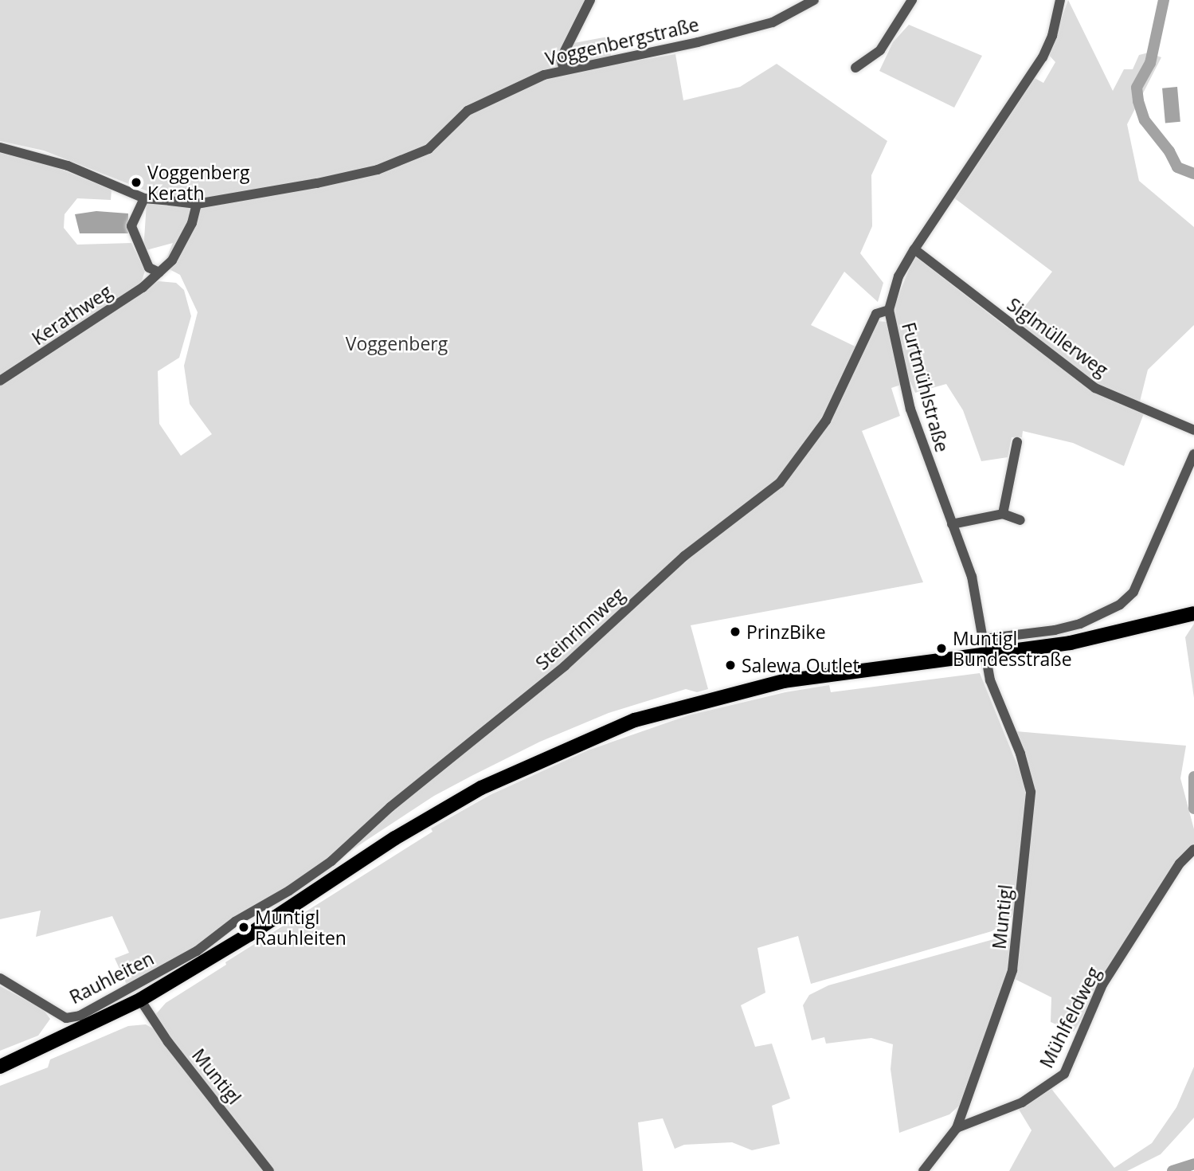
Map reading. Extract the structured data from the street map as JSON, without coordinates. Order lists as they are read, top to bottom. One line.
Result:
{"streets":{"street":["Voggenbergstraße","Kerathweg","Siglmüllerweg","Furtmühlstraße","Steinrinnweg","Muntigl","Rauhleiten","Mühlfeldweg"]},"crossings":[["Voggenbergstraße","Kerathweg"],["Siglmüllerweg","Furtmühlstraße"],["Furtmühlstraße","Steinrinnweg"],["Furtmühlstraße","Muntigl"],["Steinrinnweg","Rauhleiten"],["Muntigl","Mühlfeldweg"]],"parks":["Voggenberg"],"places":["Voggenberg Kerath","PrinzBike","Muntigl Bundesstraße","Salewa Outlet","Muntigl Rauhleiten"]}
